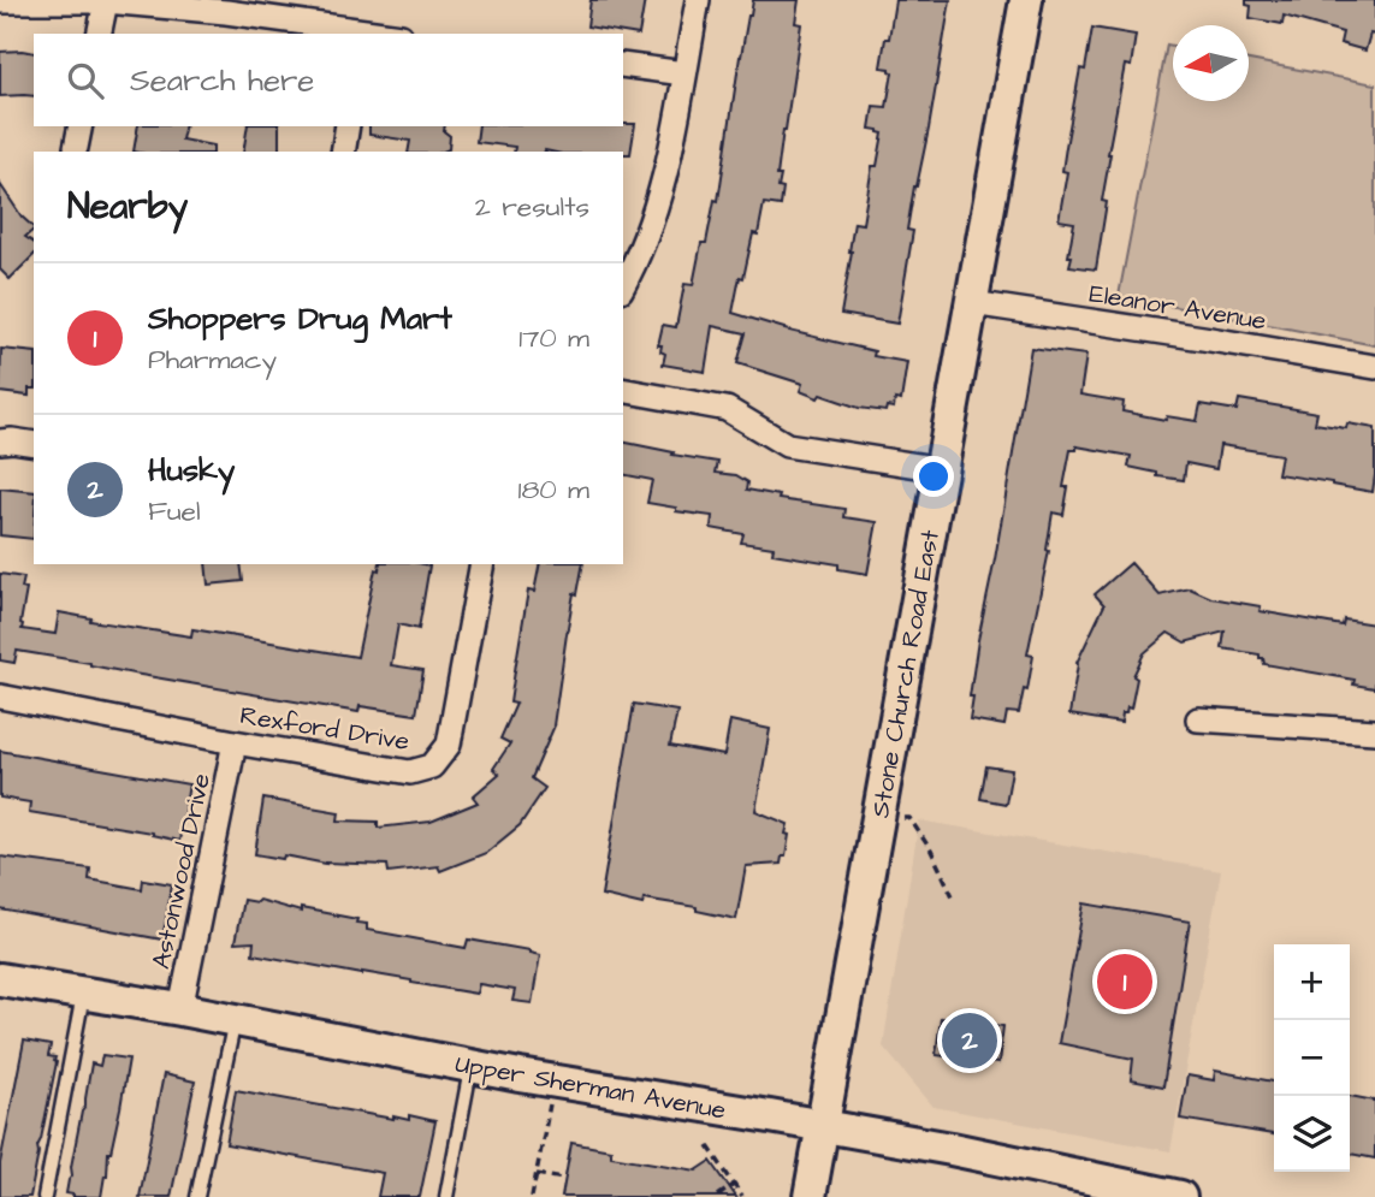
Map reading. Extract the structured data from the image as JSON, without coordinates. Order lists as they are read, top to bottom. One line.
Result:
{"streets":{"main road":["Stone Church Road East","Upper Sherman Avenue"],"street":["Eleanor Avenue","Rexford Drive","Astonwood Drive"]},"crossings":[["Eleanor Avenue","Stone Church Road East"],["Stone Church Road East","Upper Sherman Avenue"],["Rexford Drive","Astonwood Drive"],["Astonwood Drive","Upper Sherman Avenue"]],"north":"left","page":{"search":"Search here","heading":["Nearby","2 results"],"list":[{"mark":"1","name":"Shoppers Drug Mart","note":"Pharmacy","value":"170 m"},{"mark":"2","name":"Husky","note":"Fuel","value":"180 m"}],"map_buttons":["+","−"],"pins":["1","2"]}}
